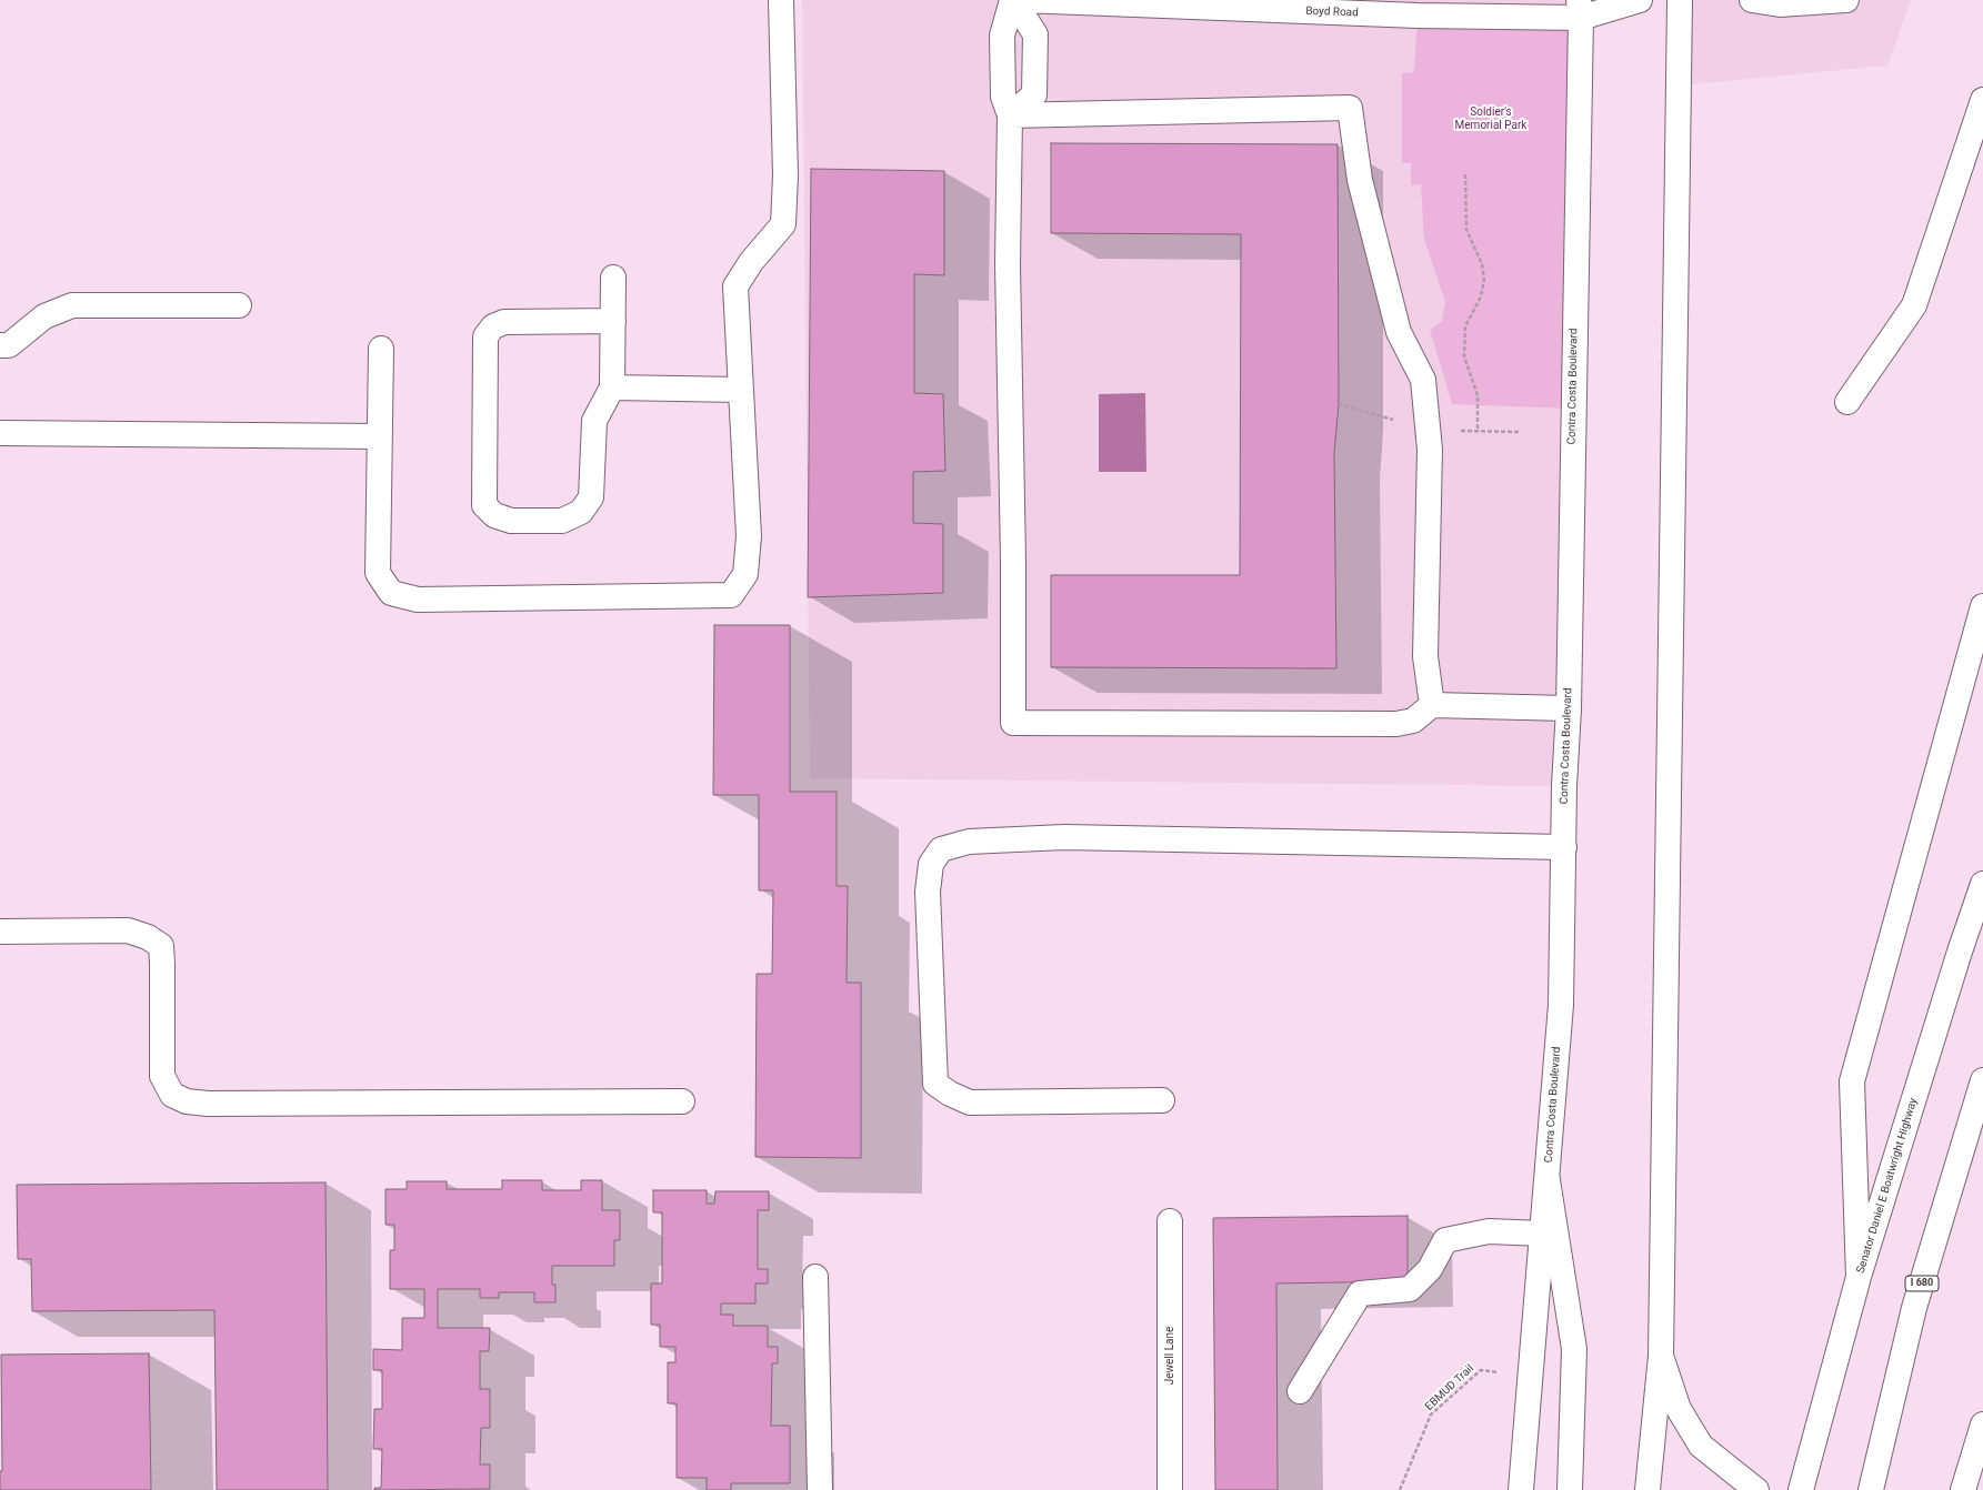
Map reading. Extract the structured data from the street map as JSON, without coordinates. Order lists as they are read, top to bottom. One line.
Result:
{"streets":{"main road":["Boyd Road","Contra Costa Boulevard","Senator Daniel E Boatwright Highway","I 680","Jewell Lane"],"path":["EBMUD Trail"]},"crossings":[["Boyd Road","Contra Costa Boulevard"],["Contra Costa Boulevard","EBMUD Trail"]],"parks":["Soldier's Memorial Park"]}
